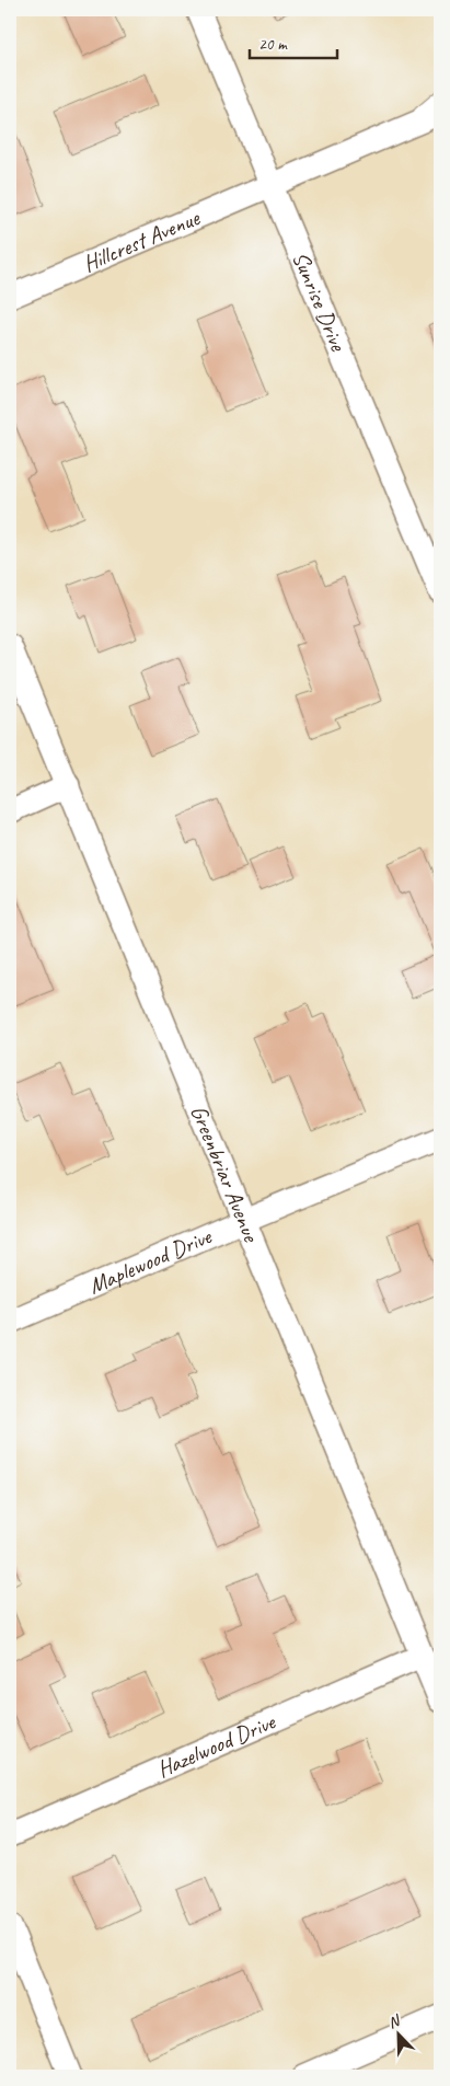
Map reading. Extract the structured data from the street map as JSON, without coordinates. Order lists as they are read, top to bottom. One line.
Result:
{"streets":{"street":["Hillcrest Avenue","Sunrise Drive","Greenbriar Avenue","Maplewood Drive","Hazelwood Drive"]},"crossings":[["Hillcrest Avenue","Sunrise Drive"],["Greenbriar Avenue","Maplewood Drive"],["Greenbriar Avenue","Hazelwood Drive"]],"scale_bar":"20 m","north":"top left"}
